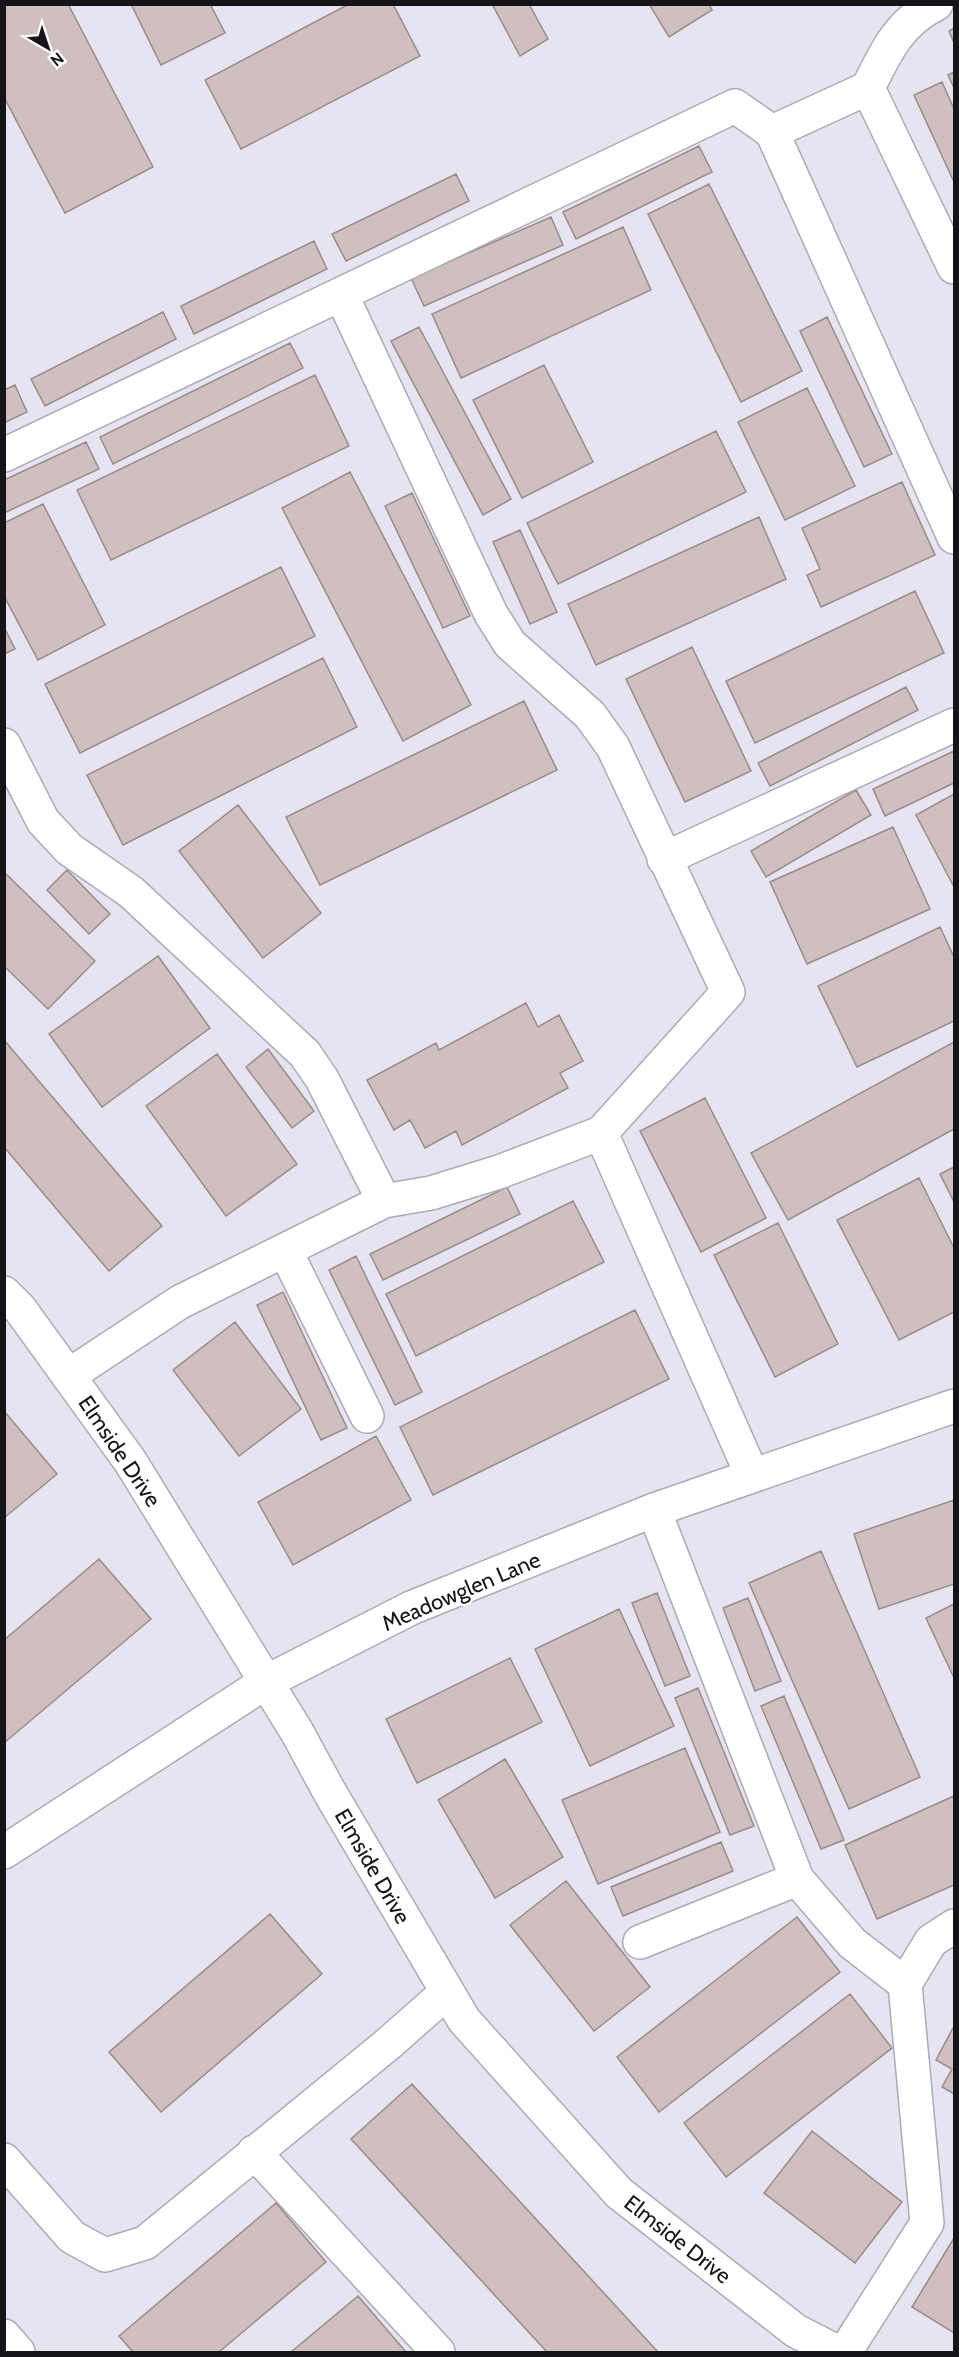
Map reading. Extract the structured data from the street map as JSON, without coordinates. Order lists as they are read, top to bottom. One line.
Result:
{"streets":{"street":["Elmside Drive","Meadowglen Lane"]},"crossings":[["Elmside Drive","Meadowglen Lane"]],"north":"bottom right"}
